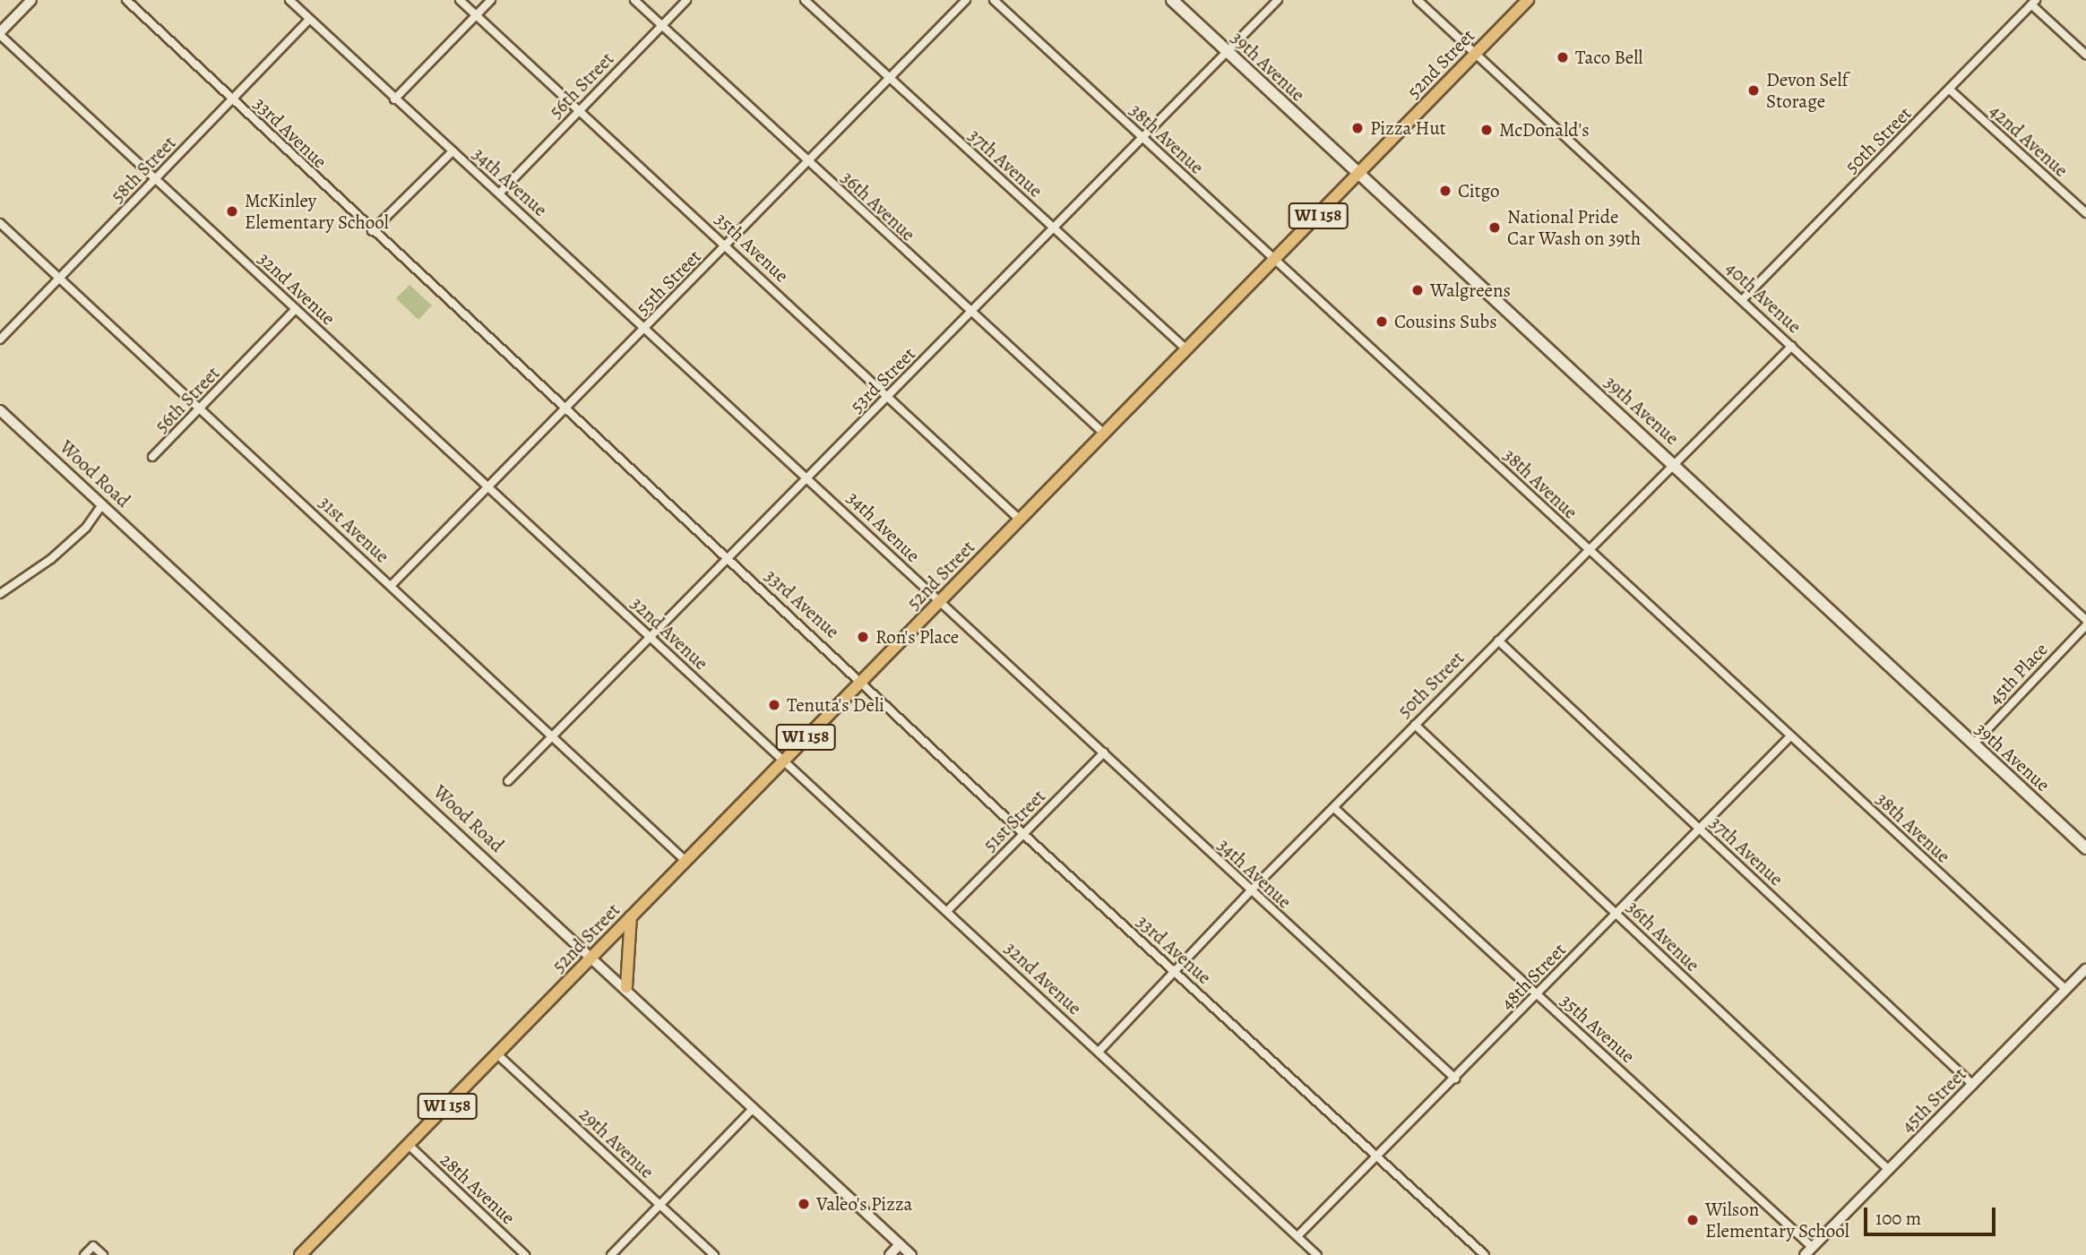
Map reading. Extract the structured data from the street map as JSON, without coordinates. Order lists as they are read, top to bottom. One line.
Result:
{"streets":{"main road":["52nd Street","39th Avenue","WI 158"],"street":["56th Street","33rd Avenue","38th Avenue","50th Street","42nd Avenue","37th Avenue","58th Street","34th Avenue","36th Avenue","35th Avenue","55th Street","32nd Avenue","40th Avenue","53rd Street","Wood Road","31st Avenue","45th Place","51st Street","48th Street","45th Street","29th Avenue","28th Avenue"]},"crossings":[["52nd Street","39th Avenue"],["52nd Street","33rd Avenue"],["52nd Street","38th Avenue"],["52nd Street","37th Avenue"],["52nd Street","34th Avenue"],["52nd Street","36th Avenue"],["52nd Street","35th Avenue"],["52nd Street","32nd Avenue"],["52nd Street","40th Avenue"],["52nd Street","Wood Road"],["52nd Street","31st Avenue"],["52nd Street","29th Avenue"],["52nd Street","28th Avenue"],["39th Avenue","50th Street"],["39th Avenue","53rd Street"],["39th Avenue","45th Place"],["56th Street","34th Avenue"],["56th Street","36th Avenue"],["56th Street","35th Avenue"],["56th Street","32nd Avenue"],["56th Street","31st Avenue"],["33rd Avenue","50th Street"],["33rd Avenue","58th Street"],["33rd Avenue","55th Street"],["33rd Avenue","53rd Street"],["33rd Avenue","51st Street"],["33rd Avenue","48th Street"],["38th Avenue","50th Street"],["38th Avenue","53rd Street"],["38th Avenue","48th Street"],["38th Avenue","45th Street"],["50th Street","42nd Avenue"],["50th Street","37th Avenue"],["50th Street","34th Avenue"],["50th Street","36th Avenue"],["50th Street","35th Avenue"],["50th Street","32nd Avenue"],["50th Street","40th Avenue"],["37th Avenue","55th Street"],["37th Avenue","53rd Street"],["37th Avenue","48th Street"],["37th Avenue","45th Street"],["58th Street","34th Avenue"],["58th Street","32nd Avenue"],["58th Street","31st Avenue"],["34th Avenue","55th Street"],["34th Avenue","53rd Street"],["34th Avenue","51st Street"],["34th Avenue","48th Street"],["36th Avenue","55th Street"],["36th Avenue","53rd Street"],["36th Avenue","48th Street"],["36th Avenue","45th Street"],["35th Avenue","55th Street"],["35th Avenue","53rd Street"],["35th Avenue","48th Street"],["35th Avenue","45th Street"],["55th Street","32nd Avenue"],["55th Street","31st Avenue"],["32nd Avenue","53rd Street"],["32nd Avenue","51st Street"],["32nd Avenue","48th Street"],["53rd Street","31st Avenue"]],"places":["Taco Bell","Devon Self Storage","Pizza Hut","McDonald's","Citgo","McKinley Elementary School","National Pride Car Wash on 39th","Walgreens","Cousins Subs","Ron's Place","Tenuta's Deli","Valeo's Pizza","Wilson Elementary School"],"scale_bar":"100 m"}
